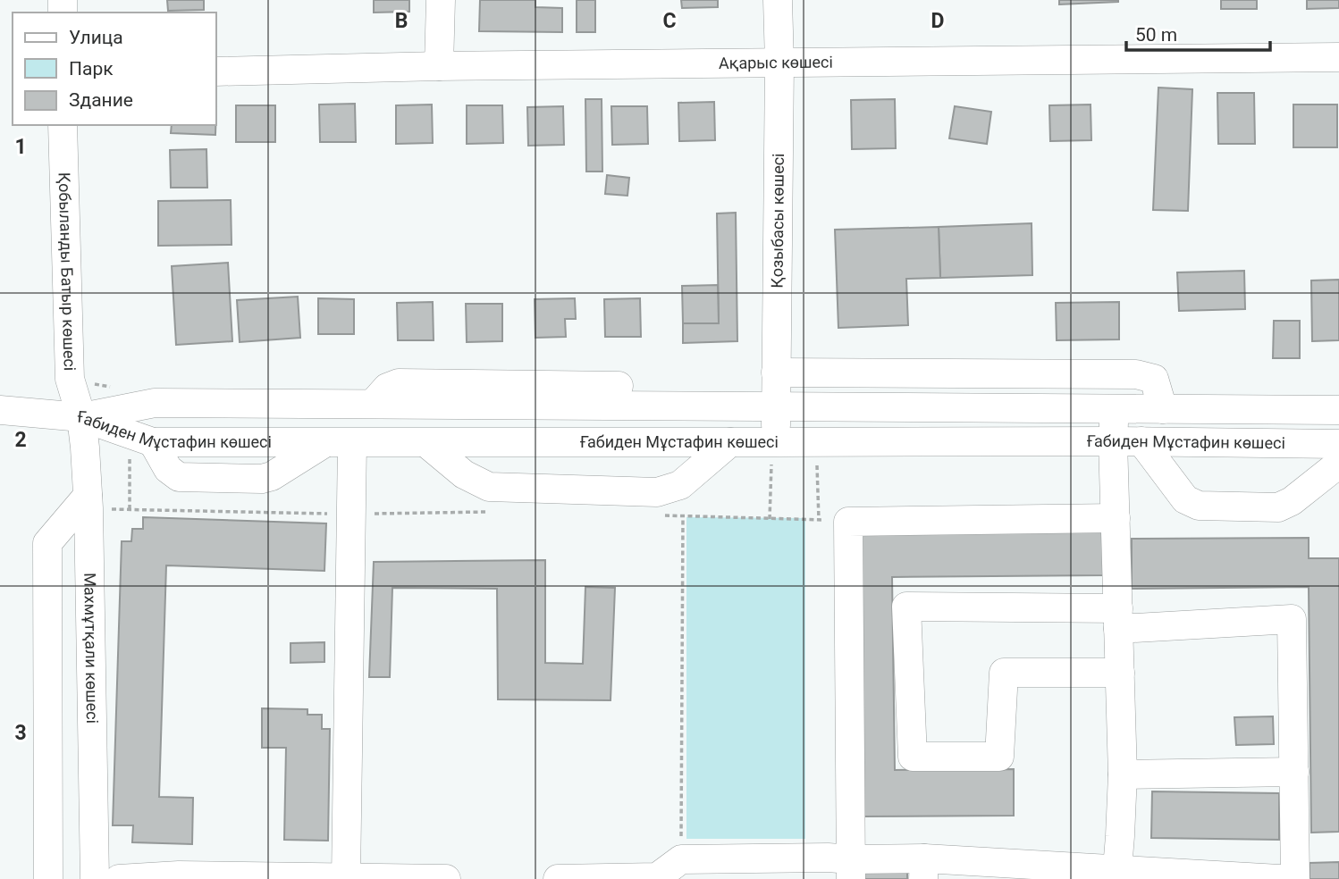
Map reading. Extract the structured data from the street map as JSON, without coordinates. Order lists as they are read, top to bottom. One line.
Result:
{"streets":{"street":["Ақарыс көшесі","Қозыбасы көшесі","Қобыланды Батыр көшесі","Ғабиден Мұстафин көшесі","Махмұтқали көшесі"]},"crossings":[["Ақарыс көшесі","Қозыбасы көшесі"],["Қозыбасы көшесі","Ғабиден Мұстафин көшесі"],["Қобыланды Батыр көшесі","Ғабиден Мұстафин көшесі"],["Қобыланды Батыр көшесі","Махмұтқали көшесі"],["Ғабиден Мұстафин көшесі","Махмұтқали көшесі"]],"legend":["Улица","Парк","Здание"],"scale_bar":"50 m","grid":{"columns":["B","C","D"],"rows":["1","2","3"]}}
